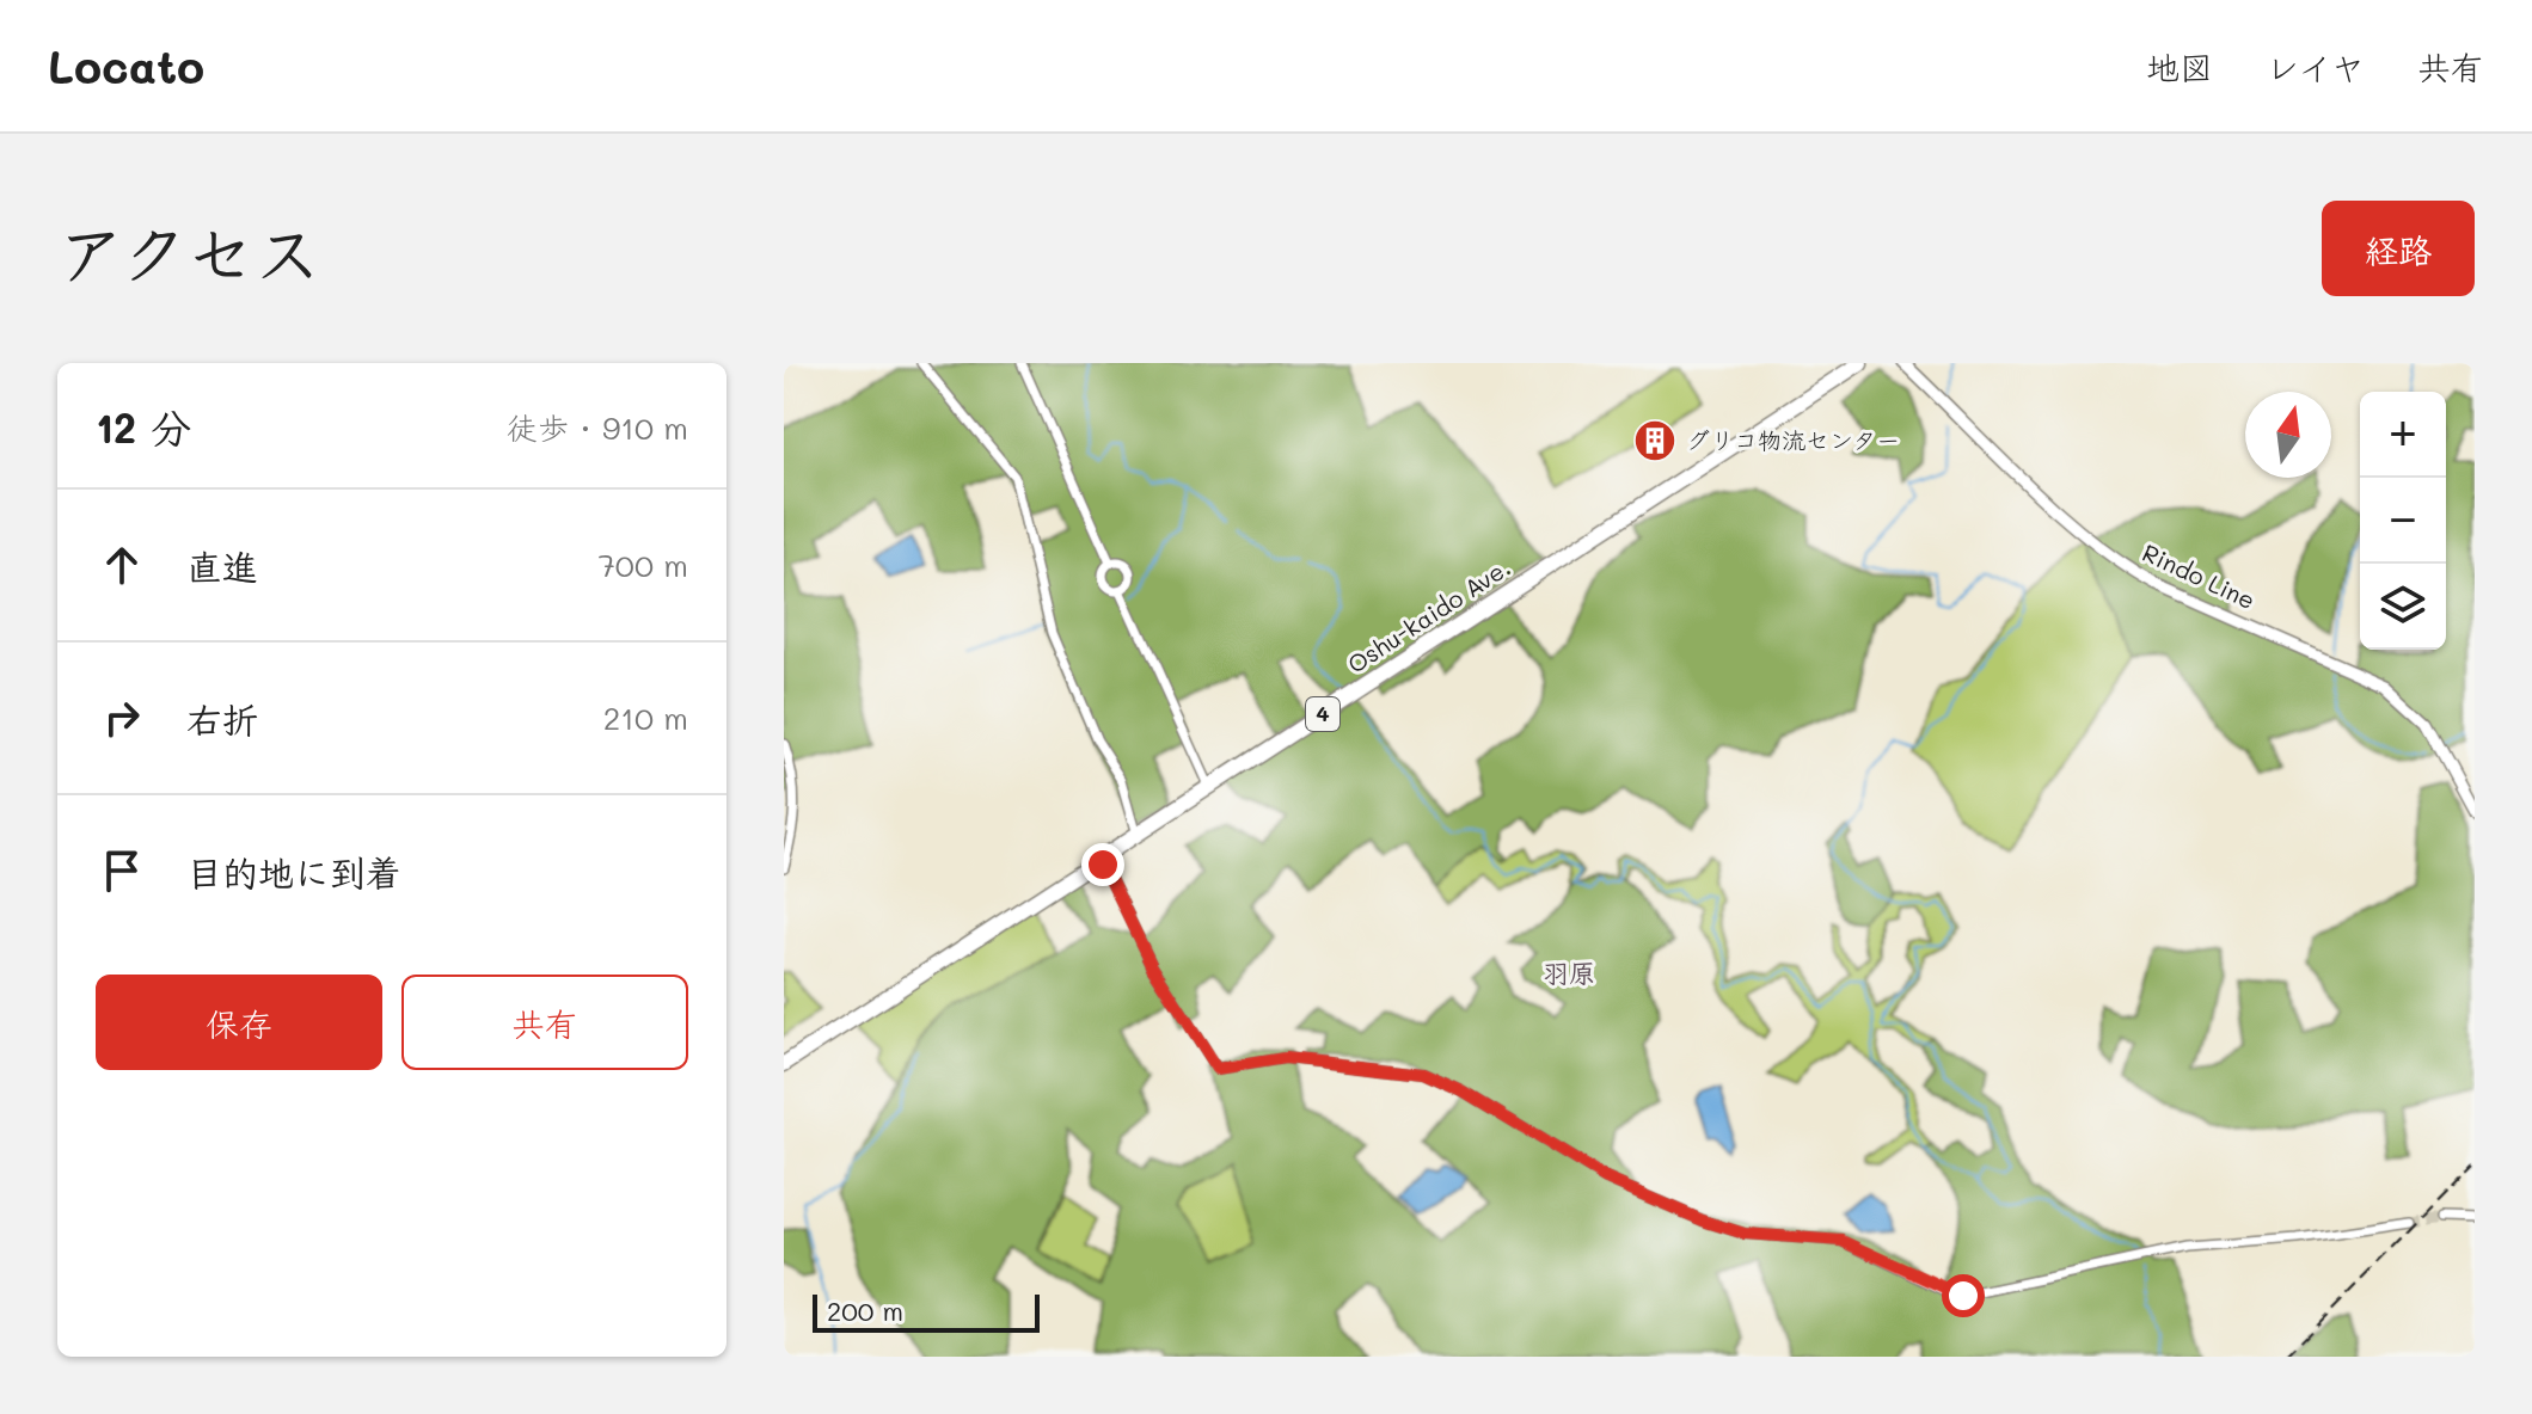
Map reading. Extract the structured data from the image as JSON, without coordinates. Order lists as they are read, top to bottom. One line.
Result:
{"streets":{"highway":["Oshu-kaido Ave.","4"],"street":["Rindo Line"]},"districts":["羽原"],"places":{"building":["グリコ物流センター"]},"scale_bar":"200 m","north":"top","page":{"header":"Locato","nav":["地図","レイヤ","共有"],"title":"アクセス","buttons":["経路",["保存","共有"]],"heading":["12 分","徒歩 · 910 m"],"map_buttons":["+","−"],"list":[["直進","700 m"],["右折","210 m"],"目的地に到着"],"scale":"200 m"}}
